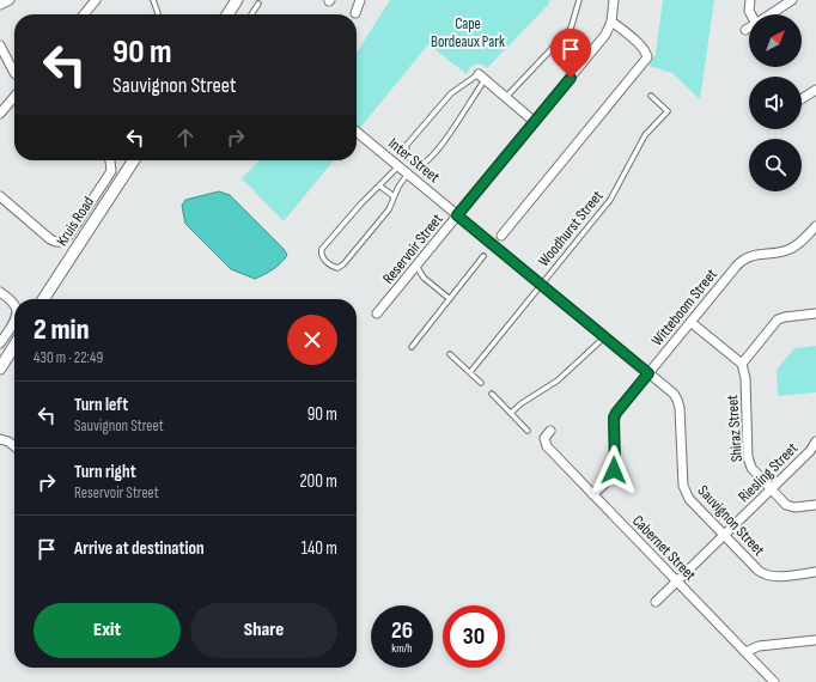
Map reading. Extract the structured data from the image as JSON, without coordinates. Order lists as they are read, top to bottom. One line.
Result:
{"streets":{"street":["Inter Street","Kruis Road","Reservoir Street","Witteboom Street","Shiraz Street","Riesling Street","Sauvignon Street","Cabernet Street"],"lane":["Woodhurst Street"]},"crossings":[["Inter Street","Reservoir Street"],["Inter Street","Sauvignon Street"],["Woodhurst Street","Sauvignon Street"],["Reservoir Street","Sauvignon Street"],["Witteboom Street","Sauvignon Street"],["Witteboom Street","Cabernet Street"],["Shiraz Street","Riesling Street"],["Riesling Street","Sauvignon Street"],["Riesling Street","Cabernet Street"]],"parks":["Cape Bordeaux Park"],"north":"top right","page":{"turn":["90 m","Sauvignon Street"],"heading":["2 min","430 m · 22:49"],"list":[{"name":"Turn left","note":"Sauvignon Street","value":"90 m"},{"name":"Turn right","note":"Reservoir Street","value":"200 m"},{"name":"Arrive at destination","value":"140 m"}],"buttons":["Exit","Share"],"speed":"26 km/h","limit":"30"}}
